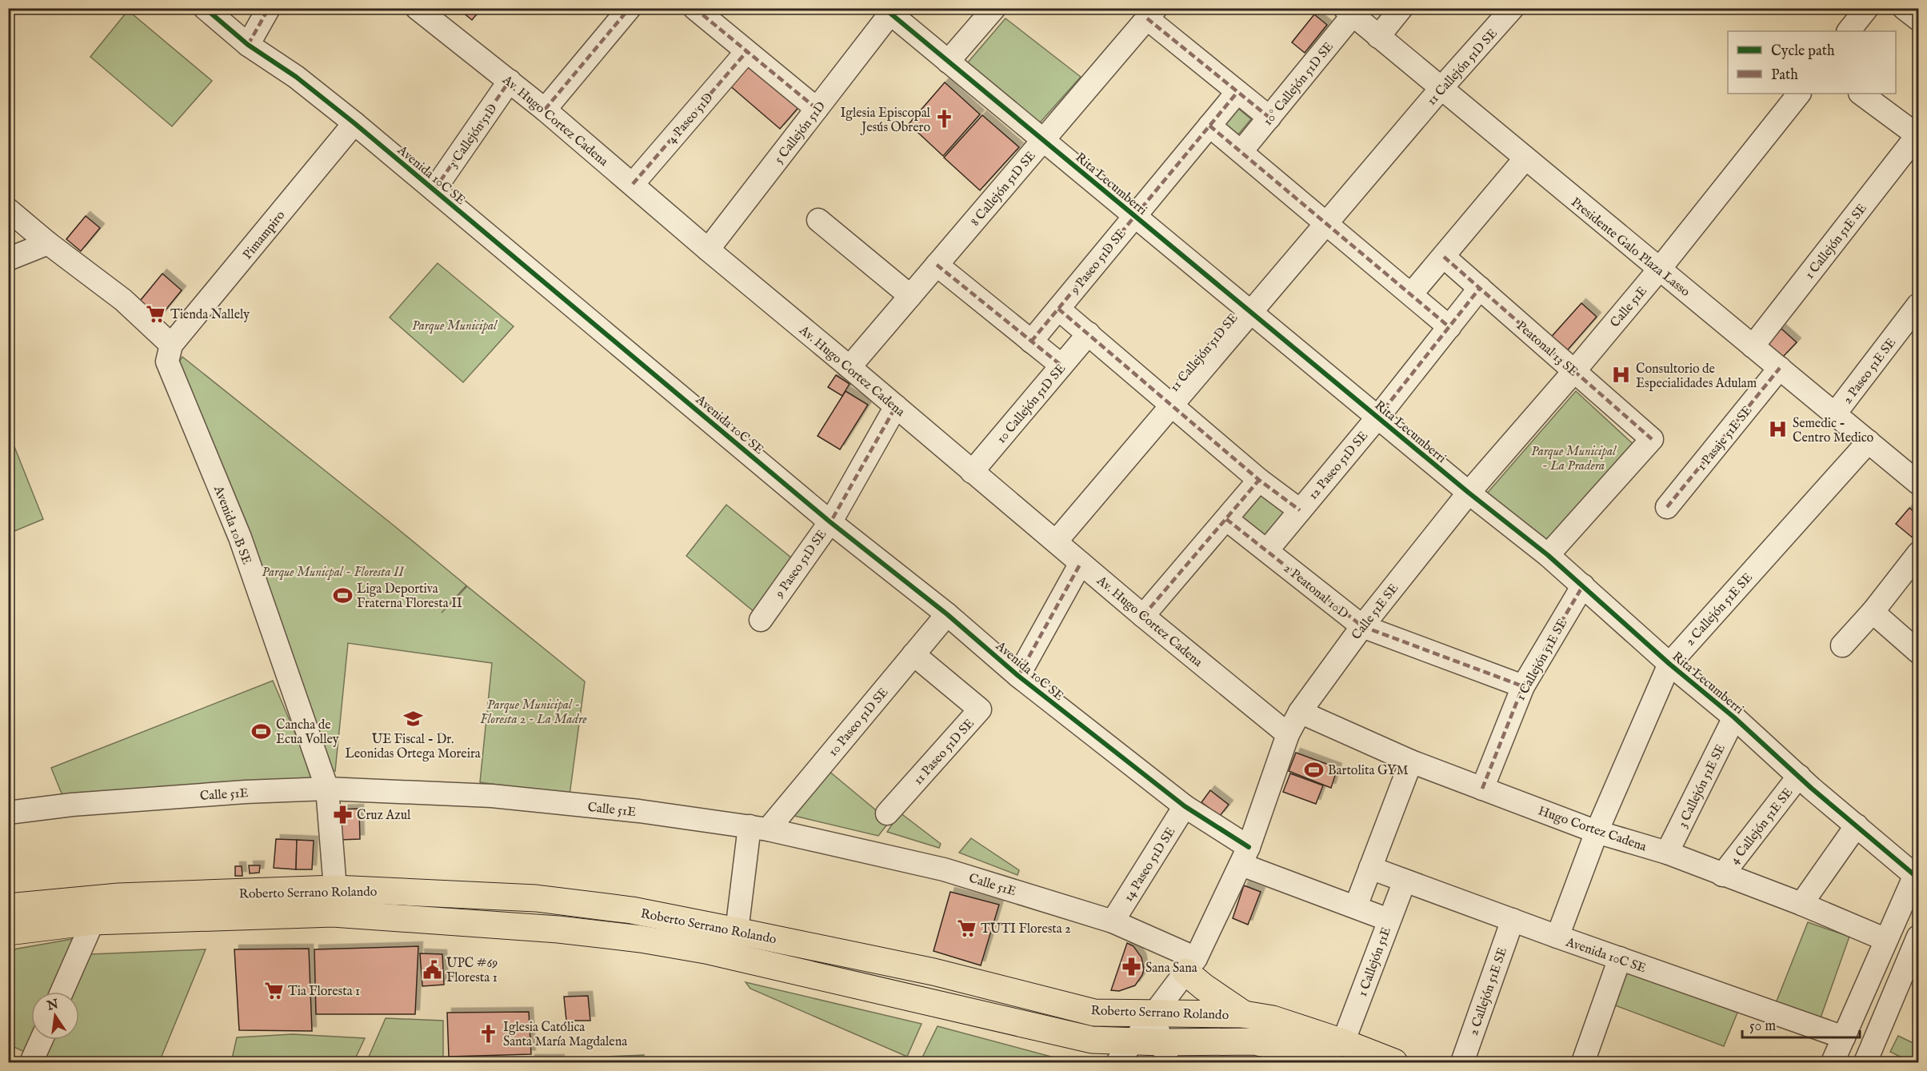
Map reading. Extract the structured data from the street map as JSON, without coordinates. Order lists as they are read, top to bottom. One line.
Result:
{"streets":{"main road":["Roberto Serrano Rolando"],"street":["11 Callejón 51D SE","10° Callejón 51D SE","4 Paseo 51D","Av. Hugo Cortez Cadena","5 Callejón 51D","3 Callejón 51D","Avenida 10C SE","Rita Lecumberri","8 Callejón 51D SE","Pimampiro","1 Callejón 51E SE","Presidente Galo Plaza Lasso","9 Paseo 51D SE","Calle 51E","Peatonal 13 SE","2 Paseo 51E SE","10 Callejón 51D SE","1 Pasaje 51E SE","12 Paseo 51D SE","Avenida 10B SE","2 Peatonal 10D","2 Callejón 51E SE","Calle 51E SE","10 Paseo 51D SE","11 Paseo 51D SE","3 Callejón 51E SE","4 Callejón 51E SE","Hugo Cortez Cadena","14 Paseo 51D SE","1 Callejón 51E"]},"crossings":[["11 Callejón 51D SE","Av. Hugo Cortez Cadena"],["11 Callejón 51D SE","Rita Lecumberri"],["11 Callejón 51D SE","Presidente Galo Plaza Lasso"],["10° Callejón 51D SE","Presidente Galo Plaza Lasso"],["4 Paseo 51D","Av. Hugo Cortez Cadena"],["Av. Hugo Cortez Cadena","5 Callejón 51D"],["Av. Hugo Cortez Cadena","3 Callejón 51D"],["Av. Hugo Cortez Cadena","8 Callejón 51D SE"],["Av. Hugo Cortez Cadena","9 Paseo 51D SE"],["Av. Hugo Cortez Cadena","10 Callejón 51D SE"],["Av. Hugo Cortez Cadena","Calle 51E SE"],["5 Callejón 51D","Rita Lecumberri"],["3 Callejón 51D","Avenida 10C SE"],["Avenida 10C SE","Pimampiro"],["Avenida 10C SE","9 Paseo 51D SE"],["Avenida 10C SE","2 Callejón 51E SE"],["Avenida 10C SE","Calle 51E SE"],["Avenida 10C SE","10 Paseo 51D SE"],["Avenida 10C SE","14 Paseo 51D SE"],["Avenida 10C SE","1 Callejón 51E"],["Rita Lecumberri","8 Callejón 51D SE"],["Rita Lecumberri","1 Callejón 51E SE"],["Rita Lecumberri","9 Paseo 51D SE"],["Rita Lecumberri","Calle 51E"],["Rita Lecumberri","Peatonal 13 SE"],["Rita Lecumberri","12 Paseo 51D SE"],["Rita Lecumberri","2 Callejón 51E SE"],["Rita Lecumberri","Calle 51E SE"],["Rita Lecumberri","3 Callejón 51E SE"],["Rita Lecumberri","4 Callejón 51E SE"],["Pimampiro","Avenida 10B SE"],["1 Callejón 51E SE","Presidente Galo Plaza Lasso"],["1 Callejón 51E SE","2 Peatonal 10D"],["1 Callejón 51E SE","Hugo Cortez Cadena"],["Presidente Galo Plaza Lasso","Calle 51E"],["Presidente Galo Plaza Lasso","2 Paseo 51E SE"],["Presidente Galo Plaza Lasso","1 Pasaje 51E SE"],["Presidente Galo Plaza Lasso","2 Callejón 51E SE"],["Calle 51E","Peatonal 13 SE"],["Calle 51E","Avenida 10B SE"],["Calle 51E","Calle 51E SE"],["Calle 51E","10 Paseo 51D SE"],["Calle 51E","14 Paseo 51D SE"],["Peatonal 13 SE","12 Paseo 51D SE"],["12 Paseo 51D SE","2 Peatonal 10D"],["Avenida 10B SE","Roberto Serrano Rolando"],["2 Peatonal 10D","Calle 51E SE"],["2 Callejón 51E SE","Hugo Cortez Cadena"],["Calle 51E SE","Hugo Cortez Cadena"],["Calle 51E SE","Roberto Serrano Rolando"],["10 Paseo 51D SE","11 Paseo 51D SE"],["3 Callejón 51E SE","Hugo Cortez Cadena"],["4 Callejón 51E SE","Hugo Cortez Cadena"],["Roberto Serrano Rolando","1 Callejón 51E"]],"parks":["Parque Municipal","Parque Municipal - La Pradera","Parque Municpal - Floresta II","Parque Municipal - Floresta 2 - La Madre"],"places":{"church":["Iglesia Episcopal Jesús Obrero","Iglesia Católica Santa María Magdalena"],"supermarket":["Tienda Nallely","TUTI Floresta 2","Tia Floresta 1"],"hospital":["Consultorio de Especialidades Adulam","Semedic - Centro Medico"],"sports":["Liga Deportiva Fraterna Floresta II","Cancha de Ecua Volley","Bartolita GYM"],"school or university":["UE Fiscal - Dr. Leonidas Ortega Moreira"],"pharmacy":["Cruz Azul","Sana Sana"],"public building":["UPC #69 Floresta 1"]},"legend":["Cycle path","Path"],"scale_bar":"50 m","north":"top"}
